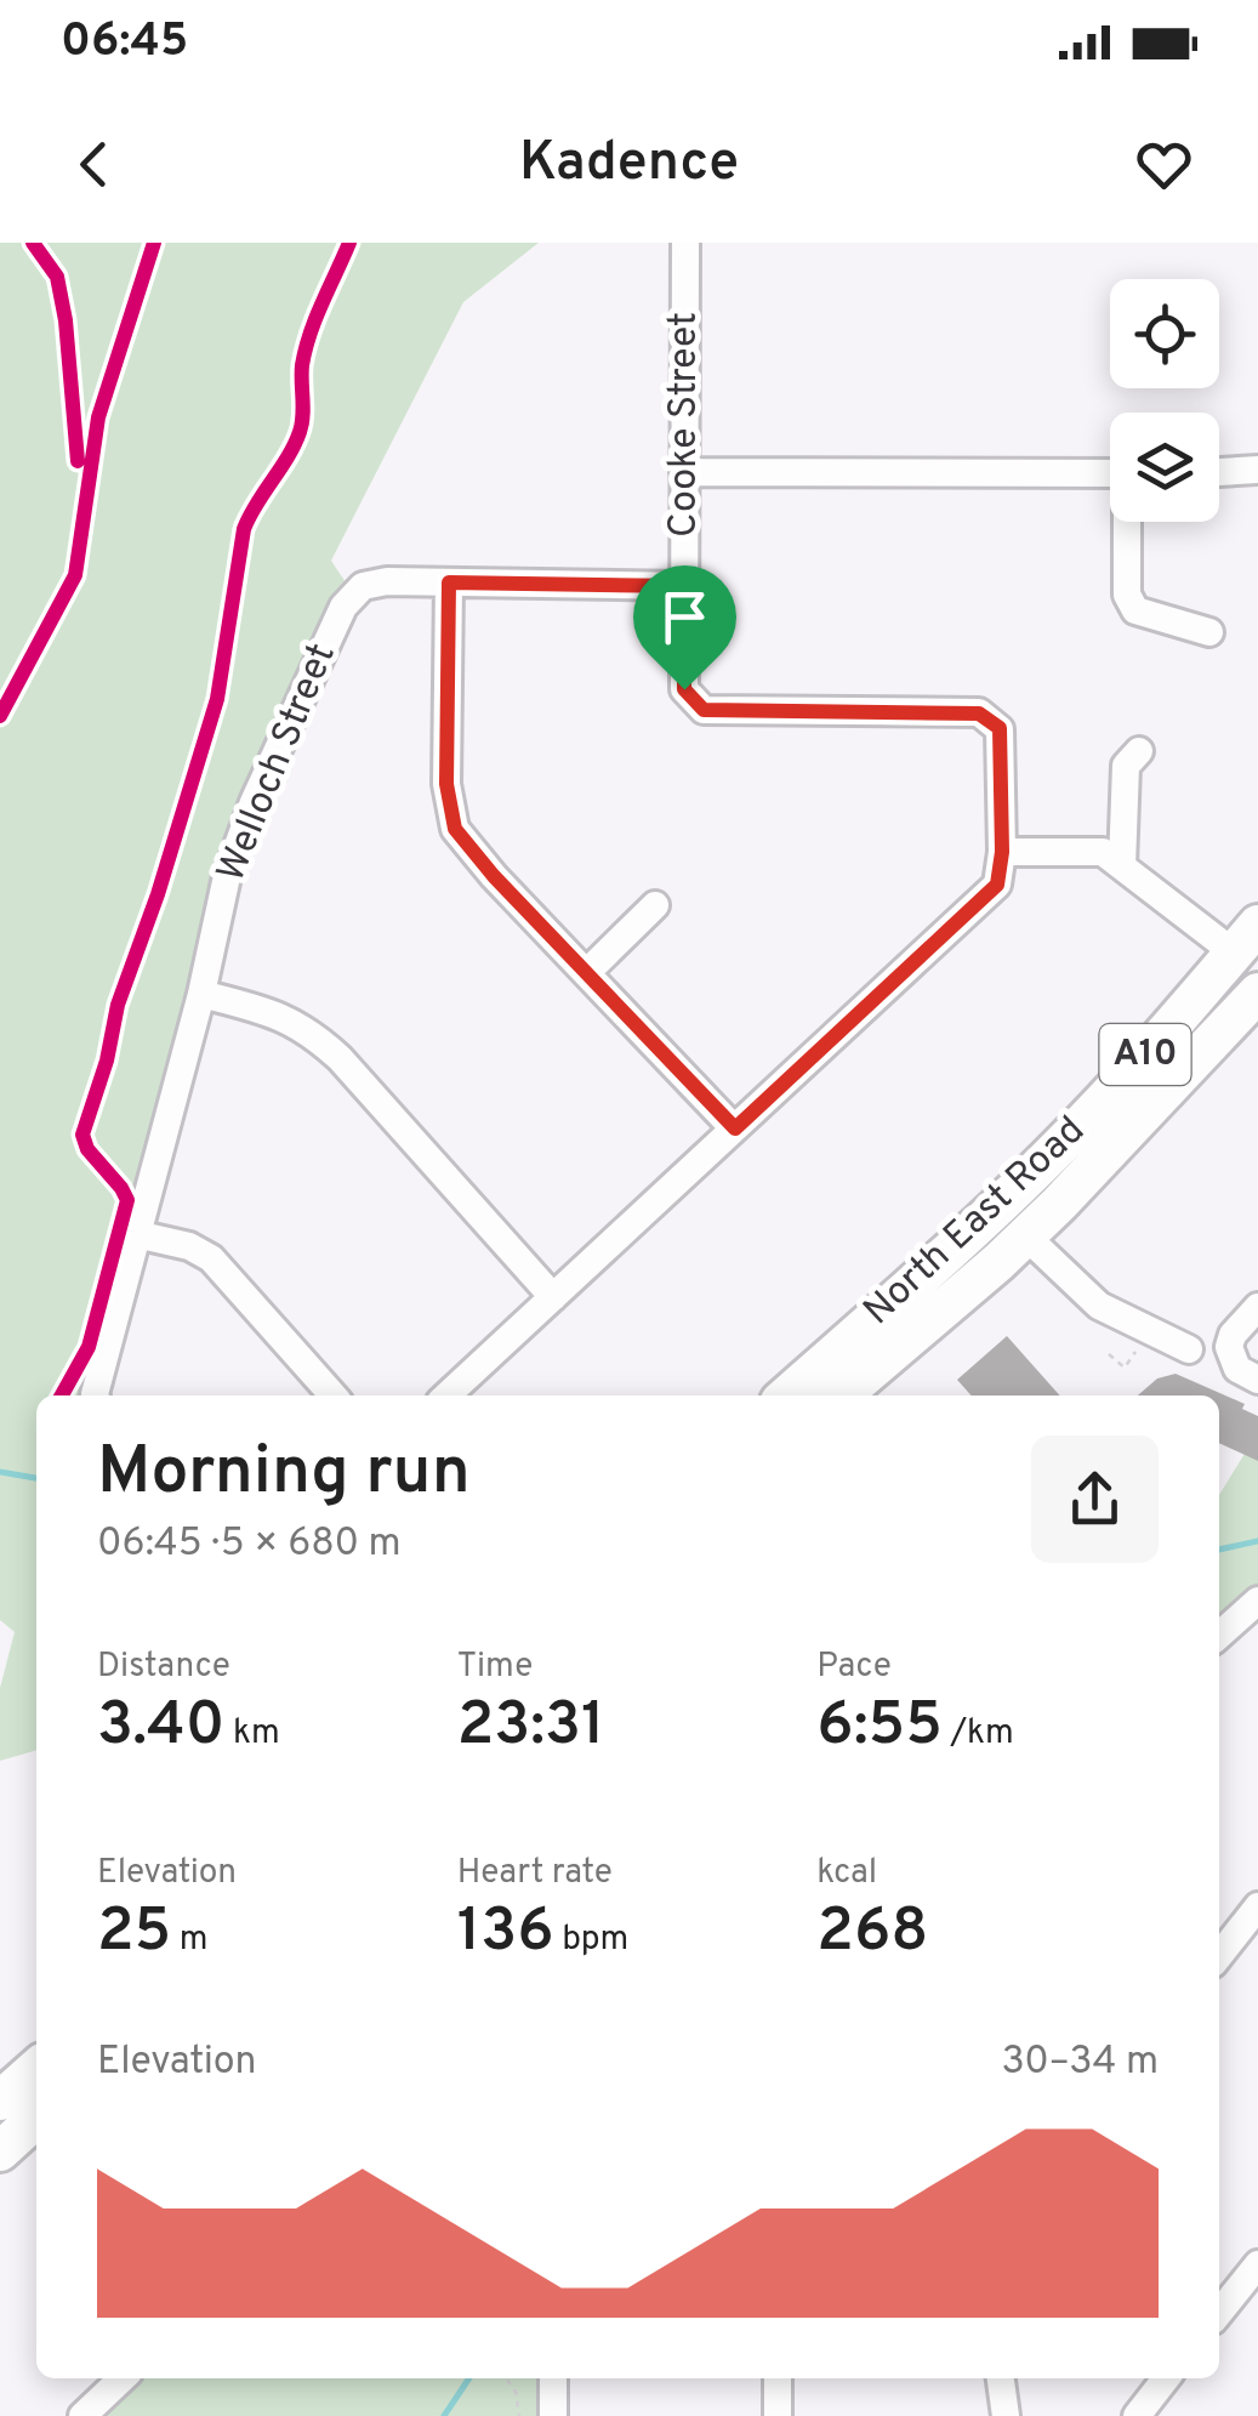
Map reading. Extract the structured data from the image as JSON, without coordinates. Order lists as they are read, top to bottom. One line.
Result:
{"streets":{"highway":["A10","North East Road"],"street":["Cooke Street","Welloch Street"]},"crossings":[["Cooke Street","Welloch Street"]],"page":{"status":"06:45","header":"Kadence","heading":["Morning run","06:45 · 5 × 680 m"],"stats":[["Distance","3.40 km"],["Time","23:31"],["Pace","6:55 /km"],["Elevation","25 m"],["Heart rate","136 bpm"],["kcal","268"]],"chart":["Elevation","30–34 m"]}}
